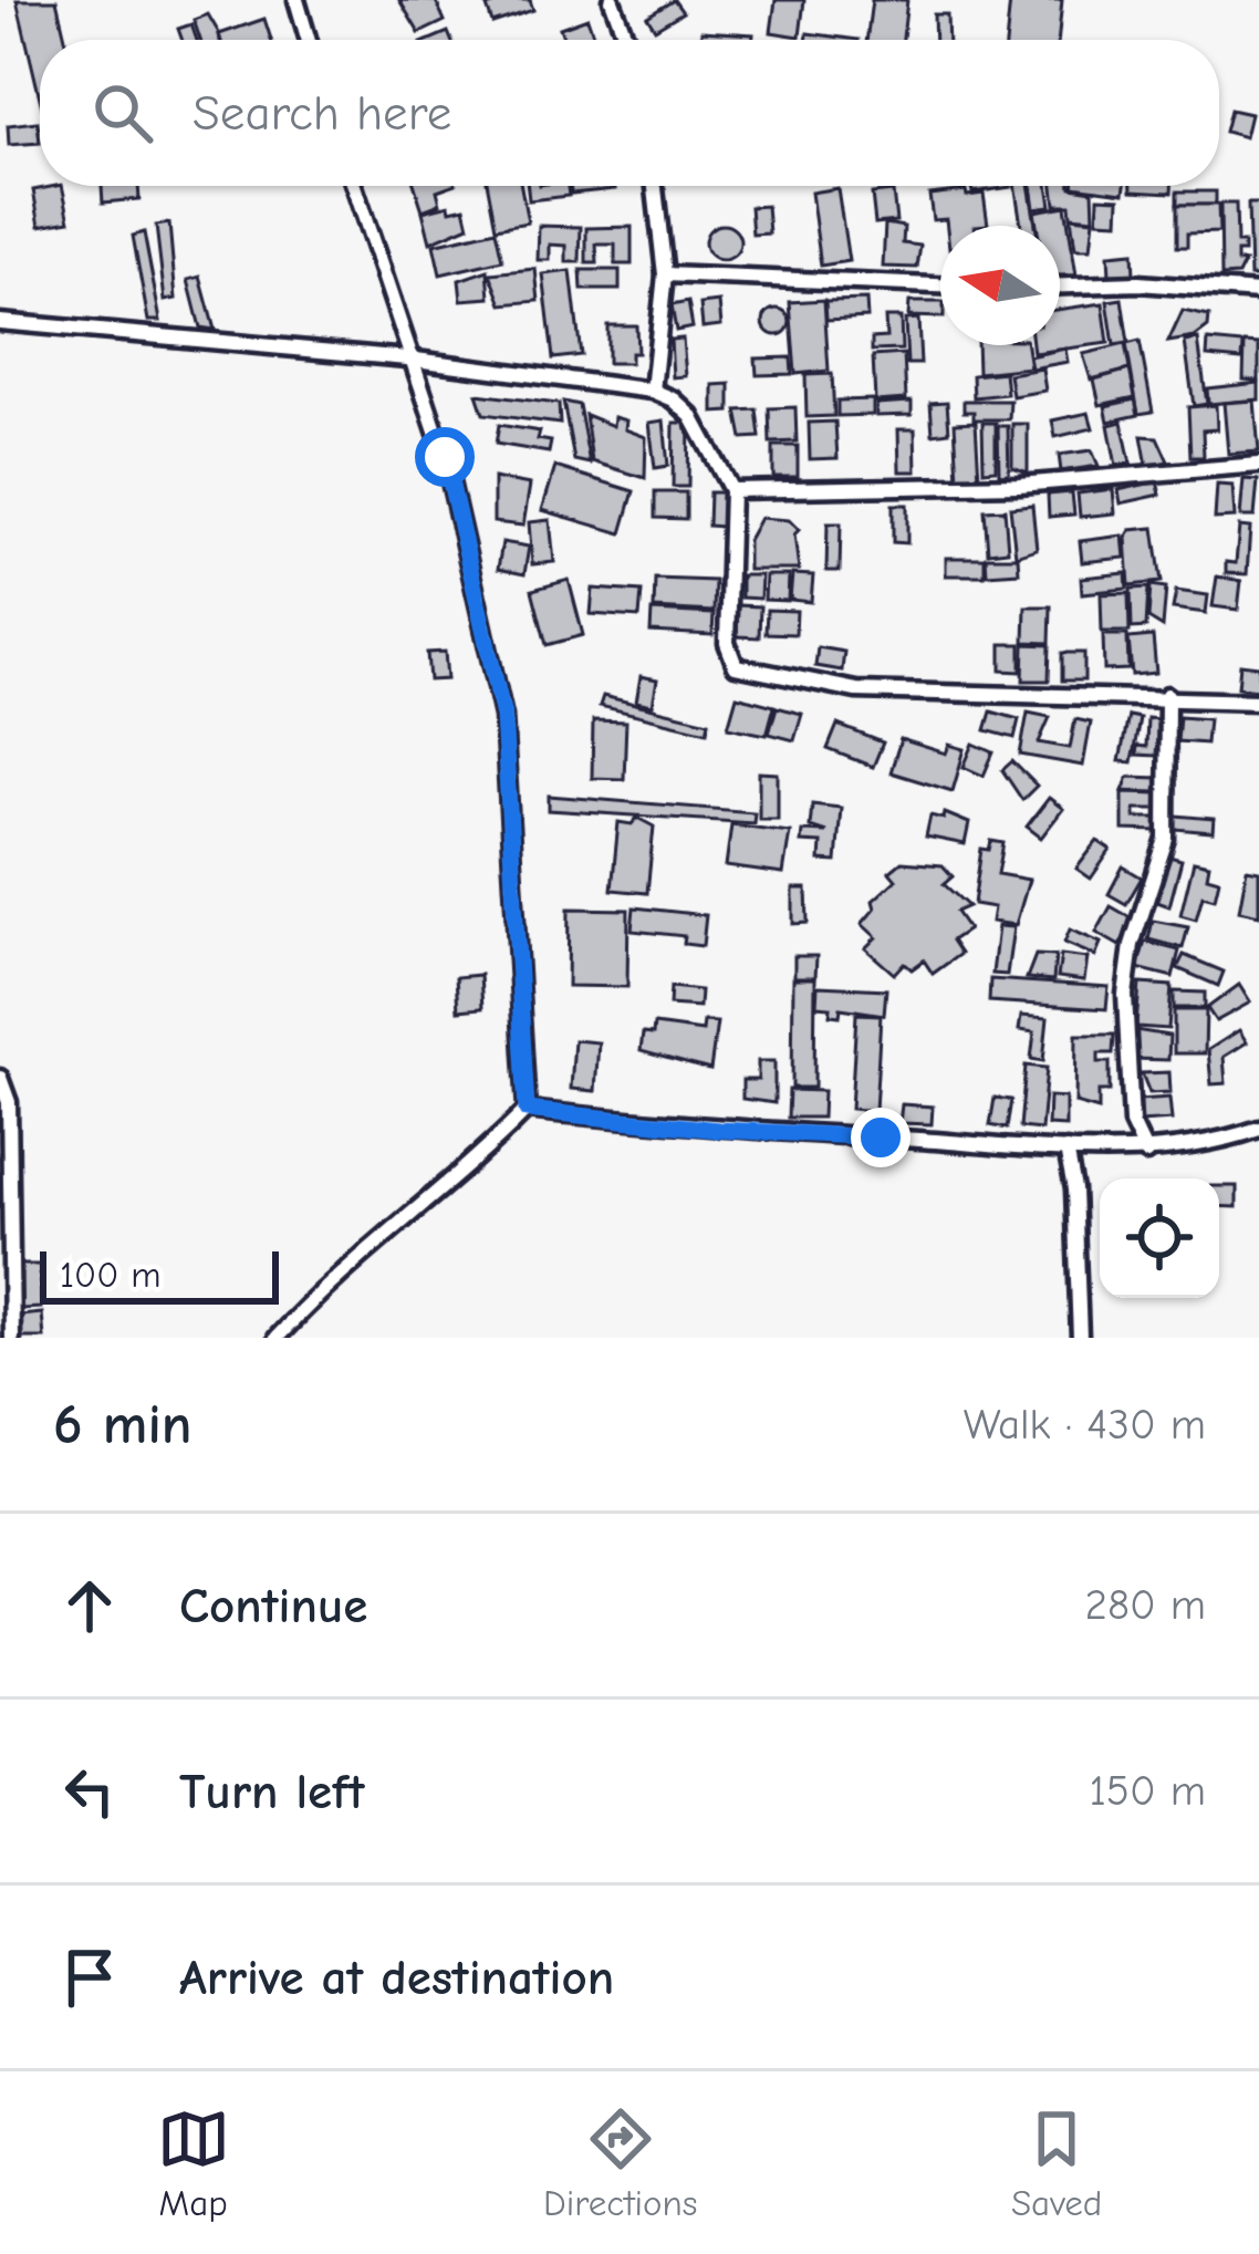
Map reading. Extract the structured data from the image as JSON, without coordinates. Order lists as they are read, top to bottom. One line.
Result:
{"scale_bar":"100 m","north":"left","page":{"search":"Search here","scale":"100 m","heading":["6 min","Walk · 430 m"],"list":[["Continue","280 m"],["Turn left","150 m"],"Arrive at destination"],"nav":["Map","Directions","Saved"]}}
